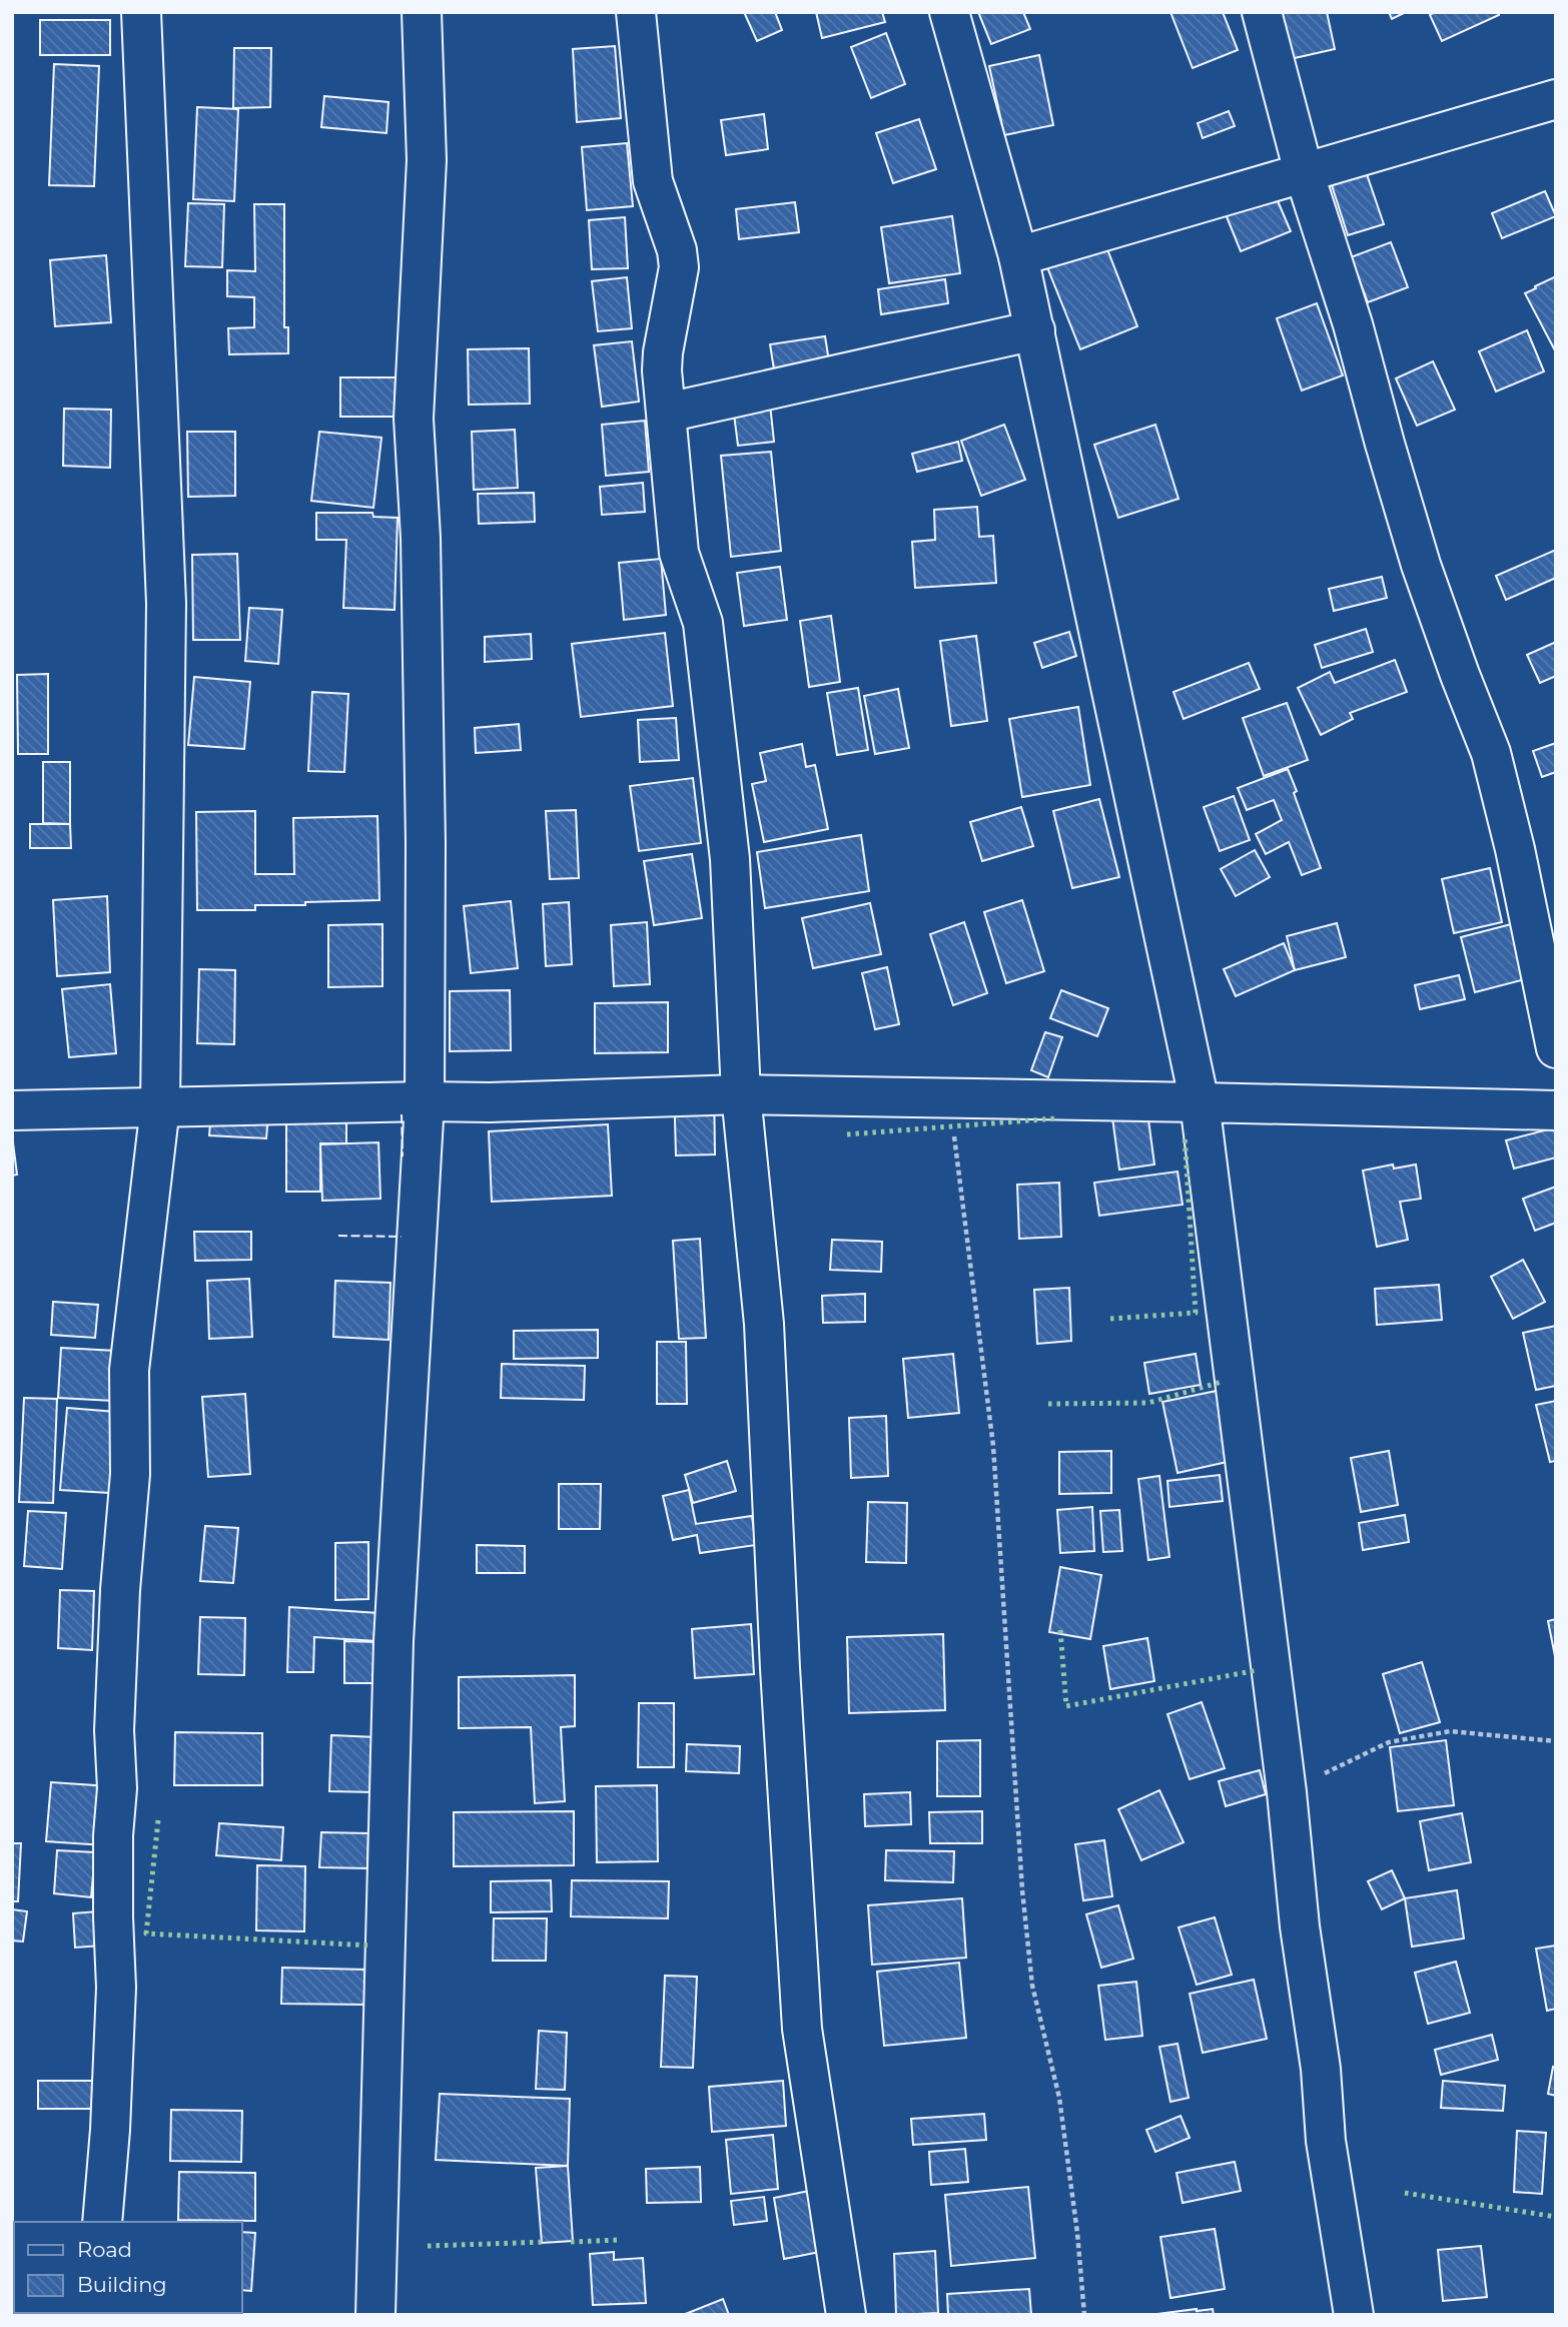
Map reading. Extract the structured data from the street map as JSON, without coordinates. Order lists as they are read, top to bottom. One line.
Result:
{"legend":["Road","Building"]}
